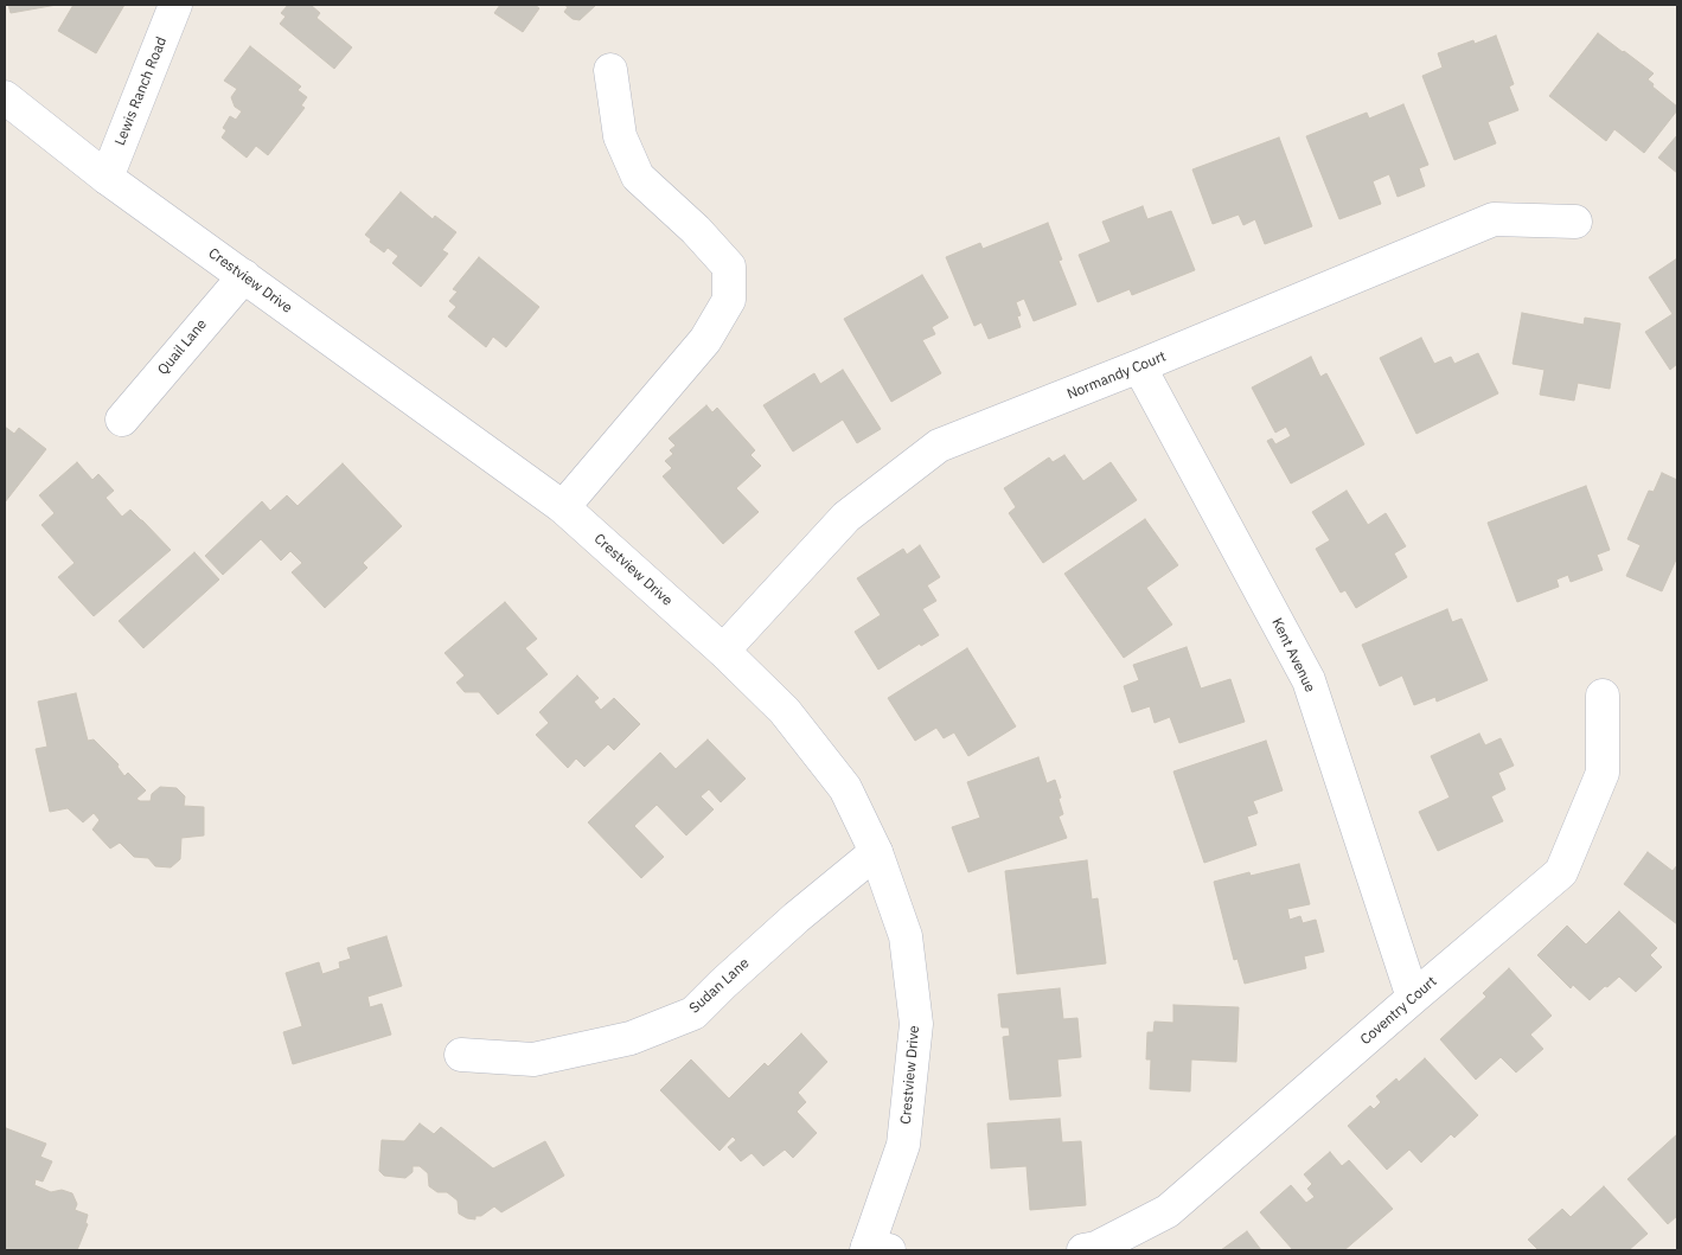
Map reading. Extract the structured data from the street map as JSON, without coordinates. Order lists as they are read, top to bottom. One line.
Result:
{"streets":{"street":["Lewis Ranch Road","Crestview Drive","Quail Lane","Normandy Court","Kent Avenue","Sudan Lane","Coventry Court"]},"crossings":[["Lewis Ranch Road","Crestview Drive"],["Crestview Drive","Quail Lane"],["Crestview Drive","Normandy Court"],["Crestview Drive","Sudan Lane"],["Normandy Court","Kent Avenue"],["Kent Avenue","Coventry Court"]]}
